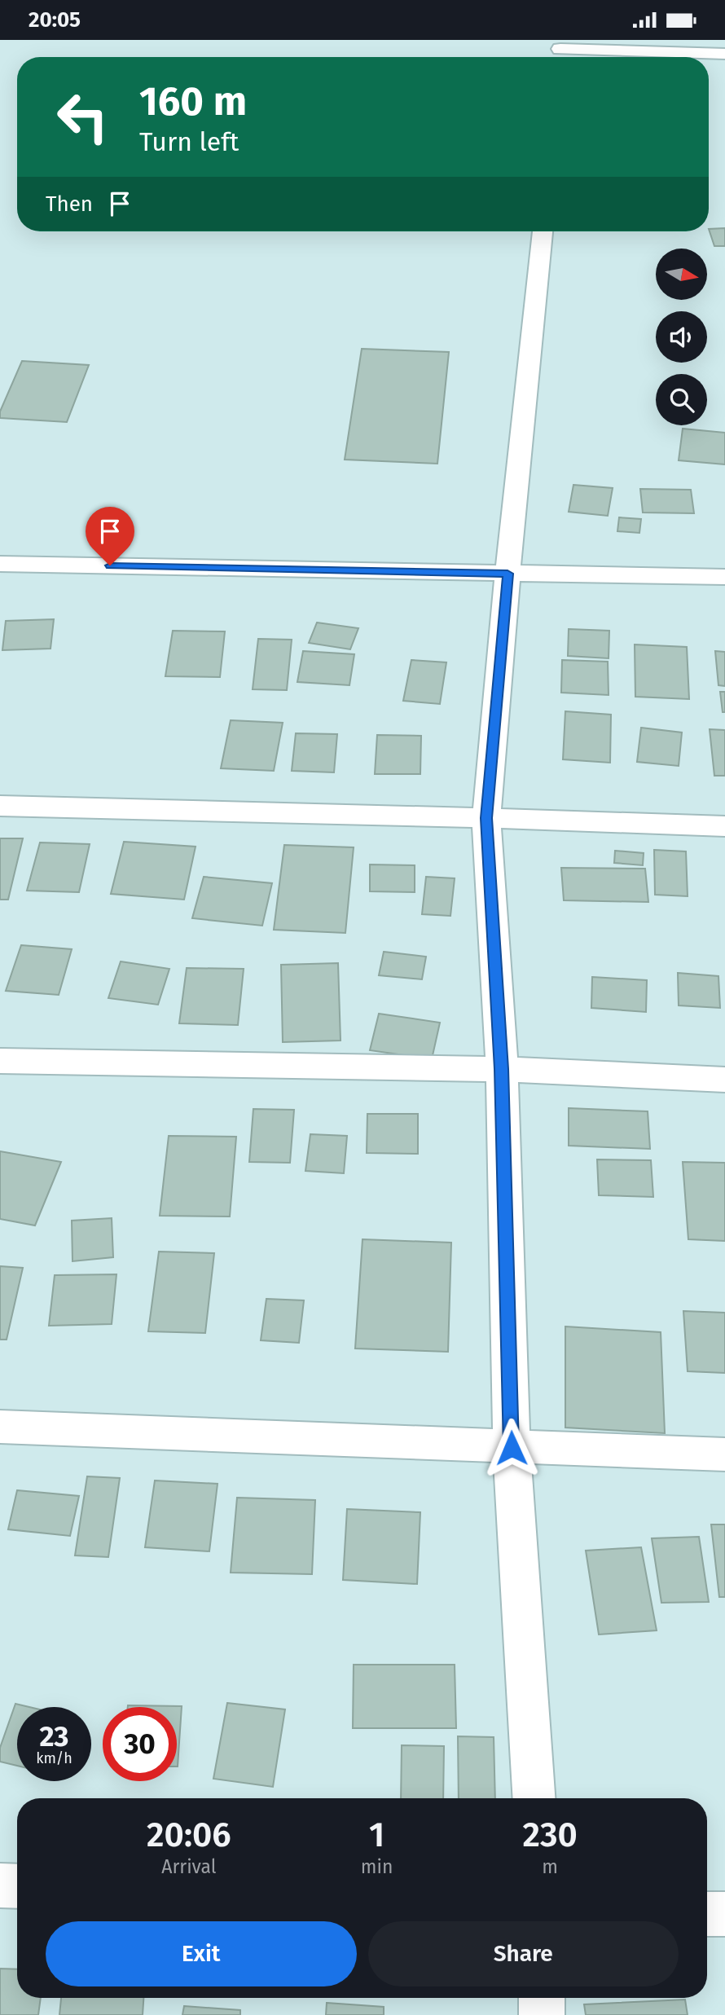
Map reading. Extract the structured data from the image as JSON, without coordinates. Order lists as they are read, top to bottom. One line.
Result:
{"north":"right","page":{"status":"20:05","turn":["160 m","Turn left"],"then":"Then","speed":"23 km/h","limit":"30","eta":["20:06","Arrival","1","min","230","m"],"buttons":["Exit","Share"]}}
